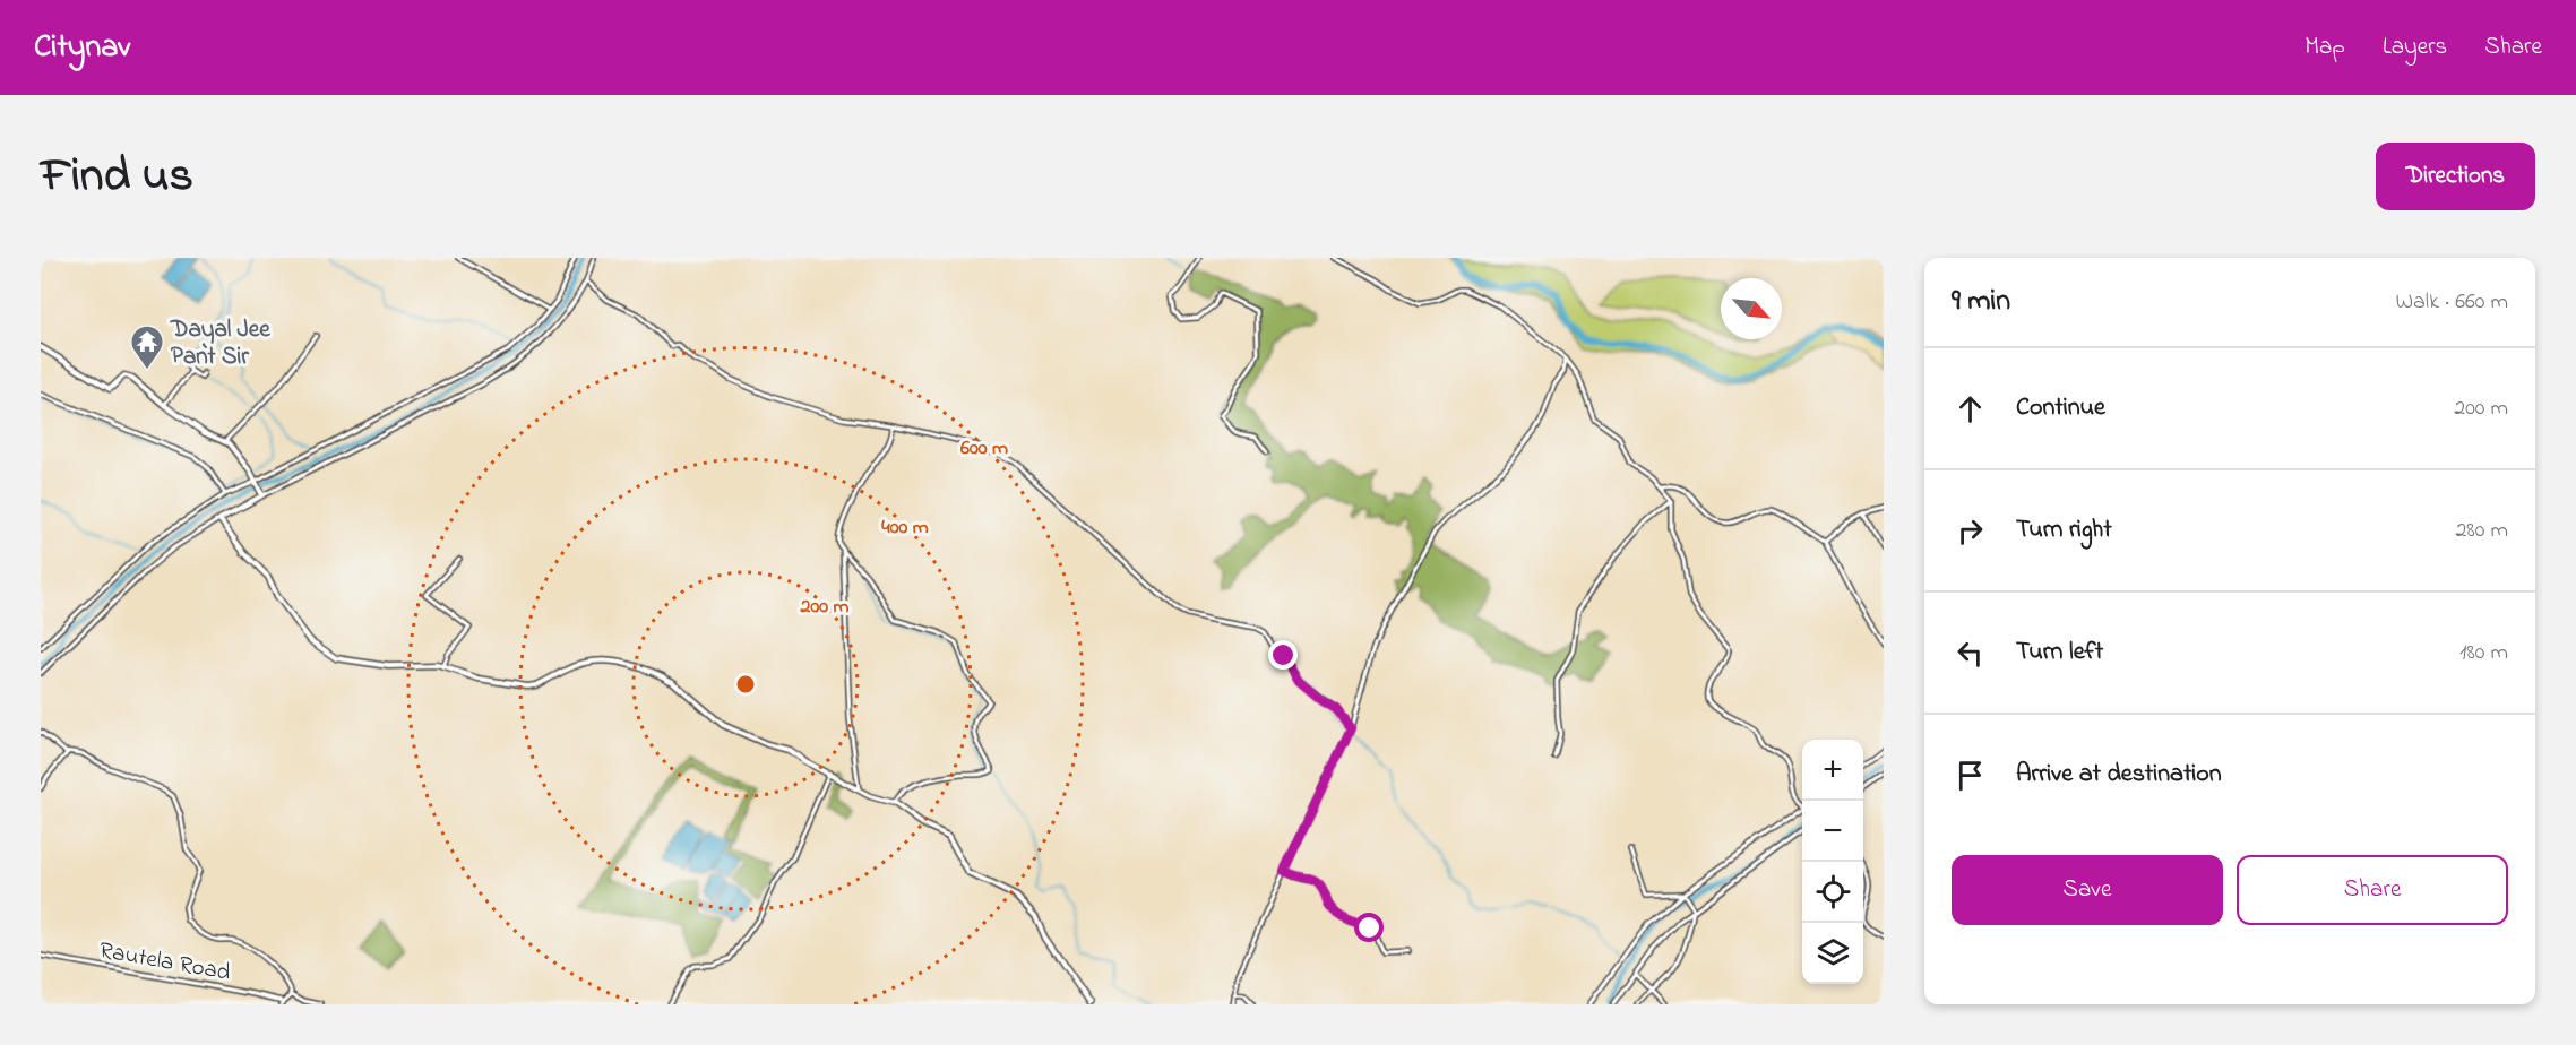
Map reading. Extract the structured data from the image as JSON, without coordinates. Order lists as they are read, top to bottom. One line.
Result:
{"streets":{"street":["Rautela Road"]},"places":{"temple":["Dayal Jee Pant Sir"]},"north":"bottom right","page":{"header":"Citynav","nav":["Map","Layers","Share"],"title":"Find us","buttons":["Directions",["Save","Share"]],"heading":["9 min","Walk · 660 m"],"list":[["Continue","200 m"],["Turn right","280 m"],["Turn left","180 m"],"Arrive at destination"],"map_buttons":["+","−"]},"rings":["600 m","400 m","200 m"]}
